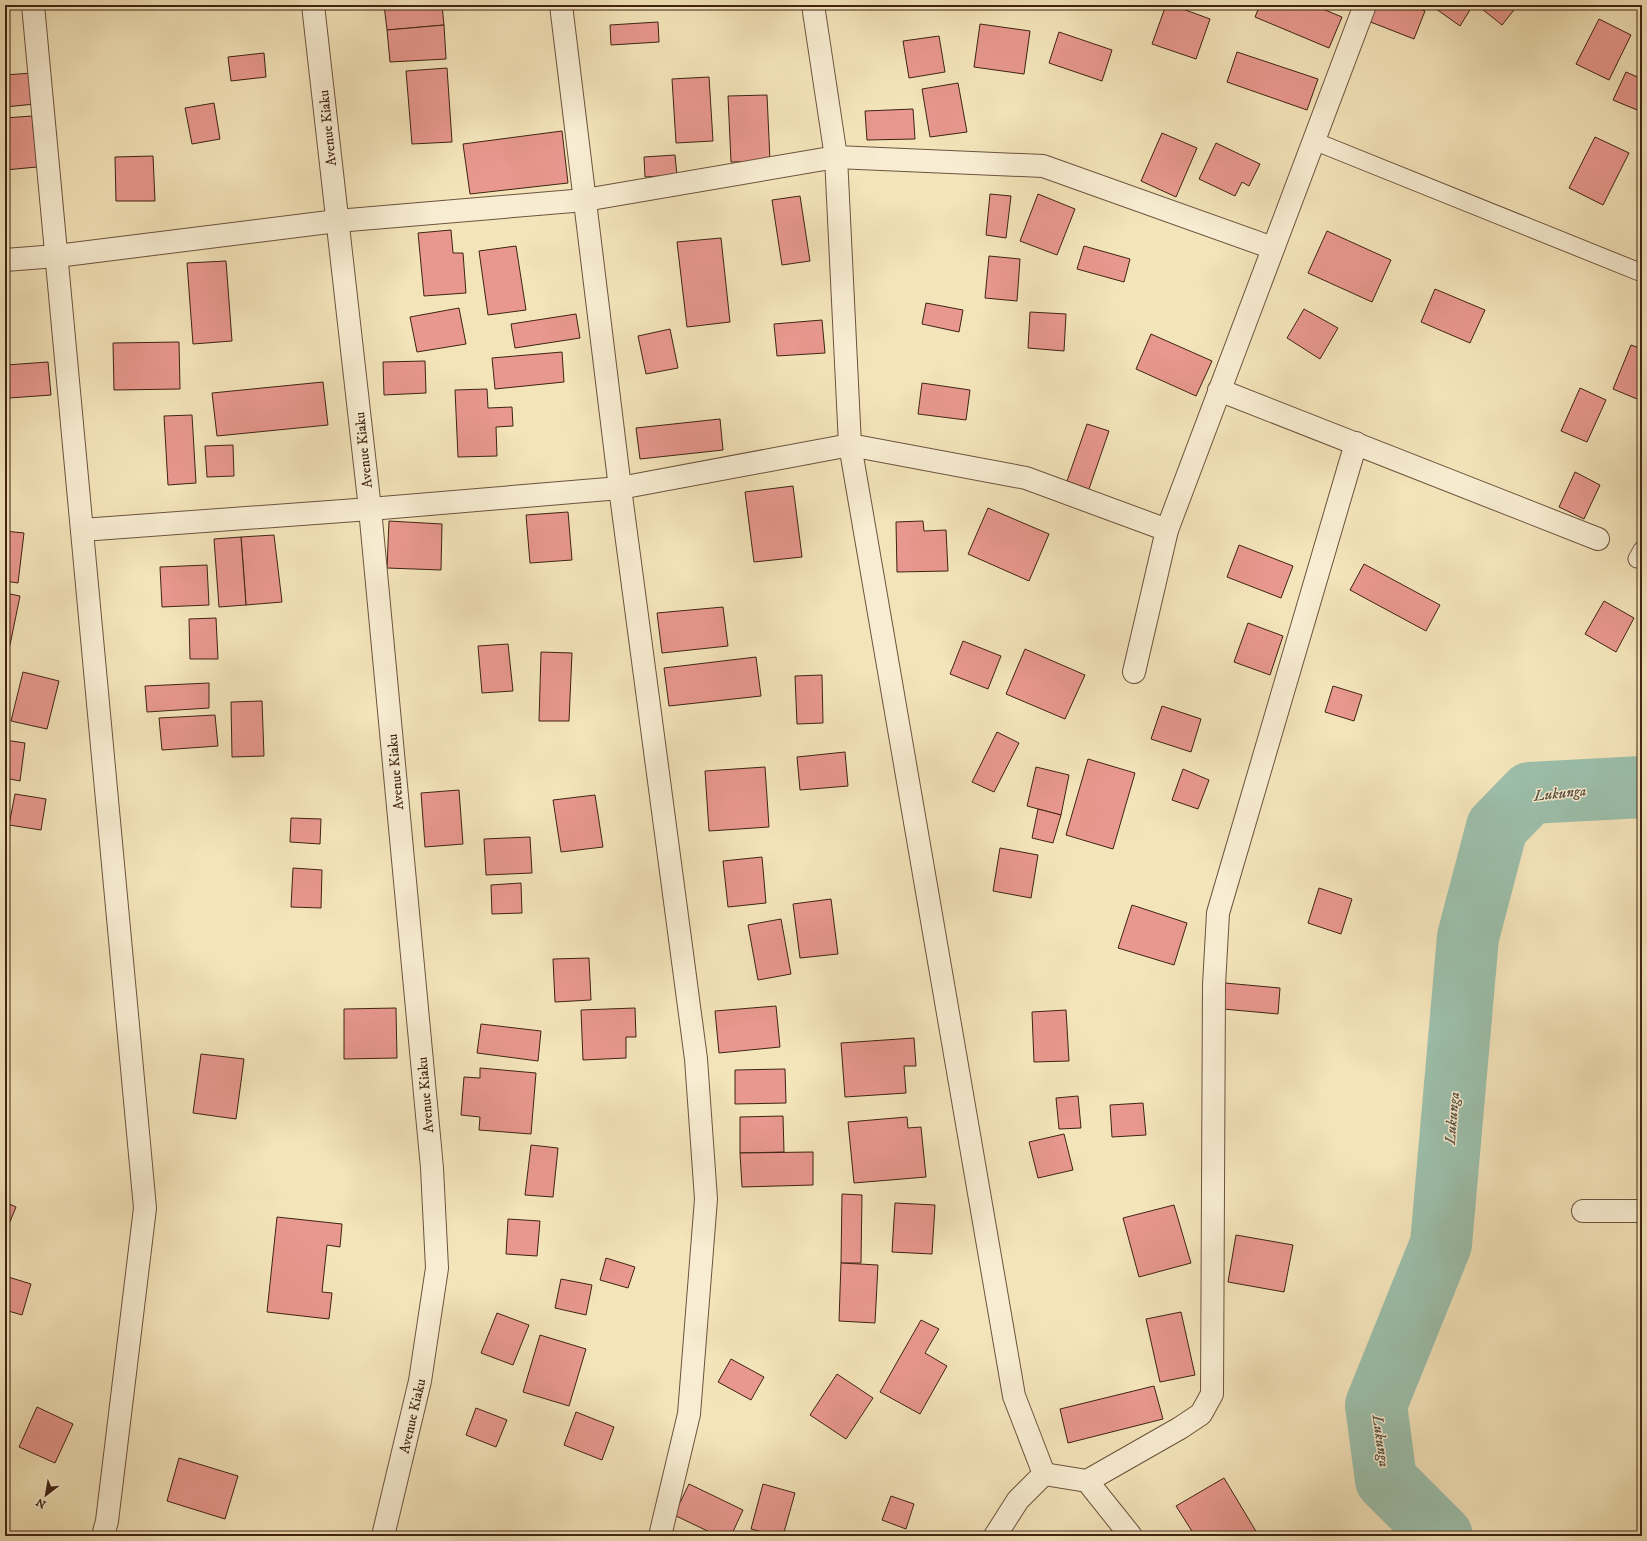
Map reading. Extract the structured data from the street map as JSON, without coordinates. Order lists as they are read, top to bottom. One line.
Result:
{"streets":{"street":["Avenue Kiaku"]},"water":["Lukunga"],"north":"bottom left"}
